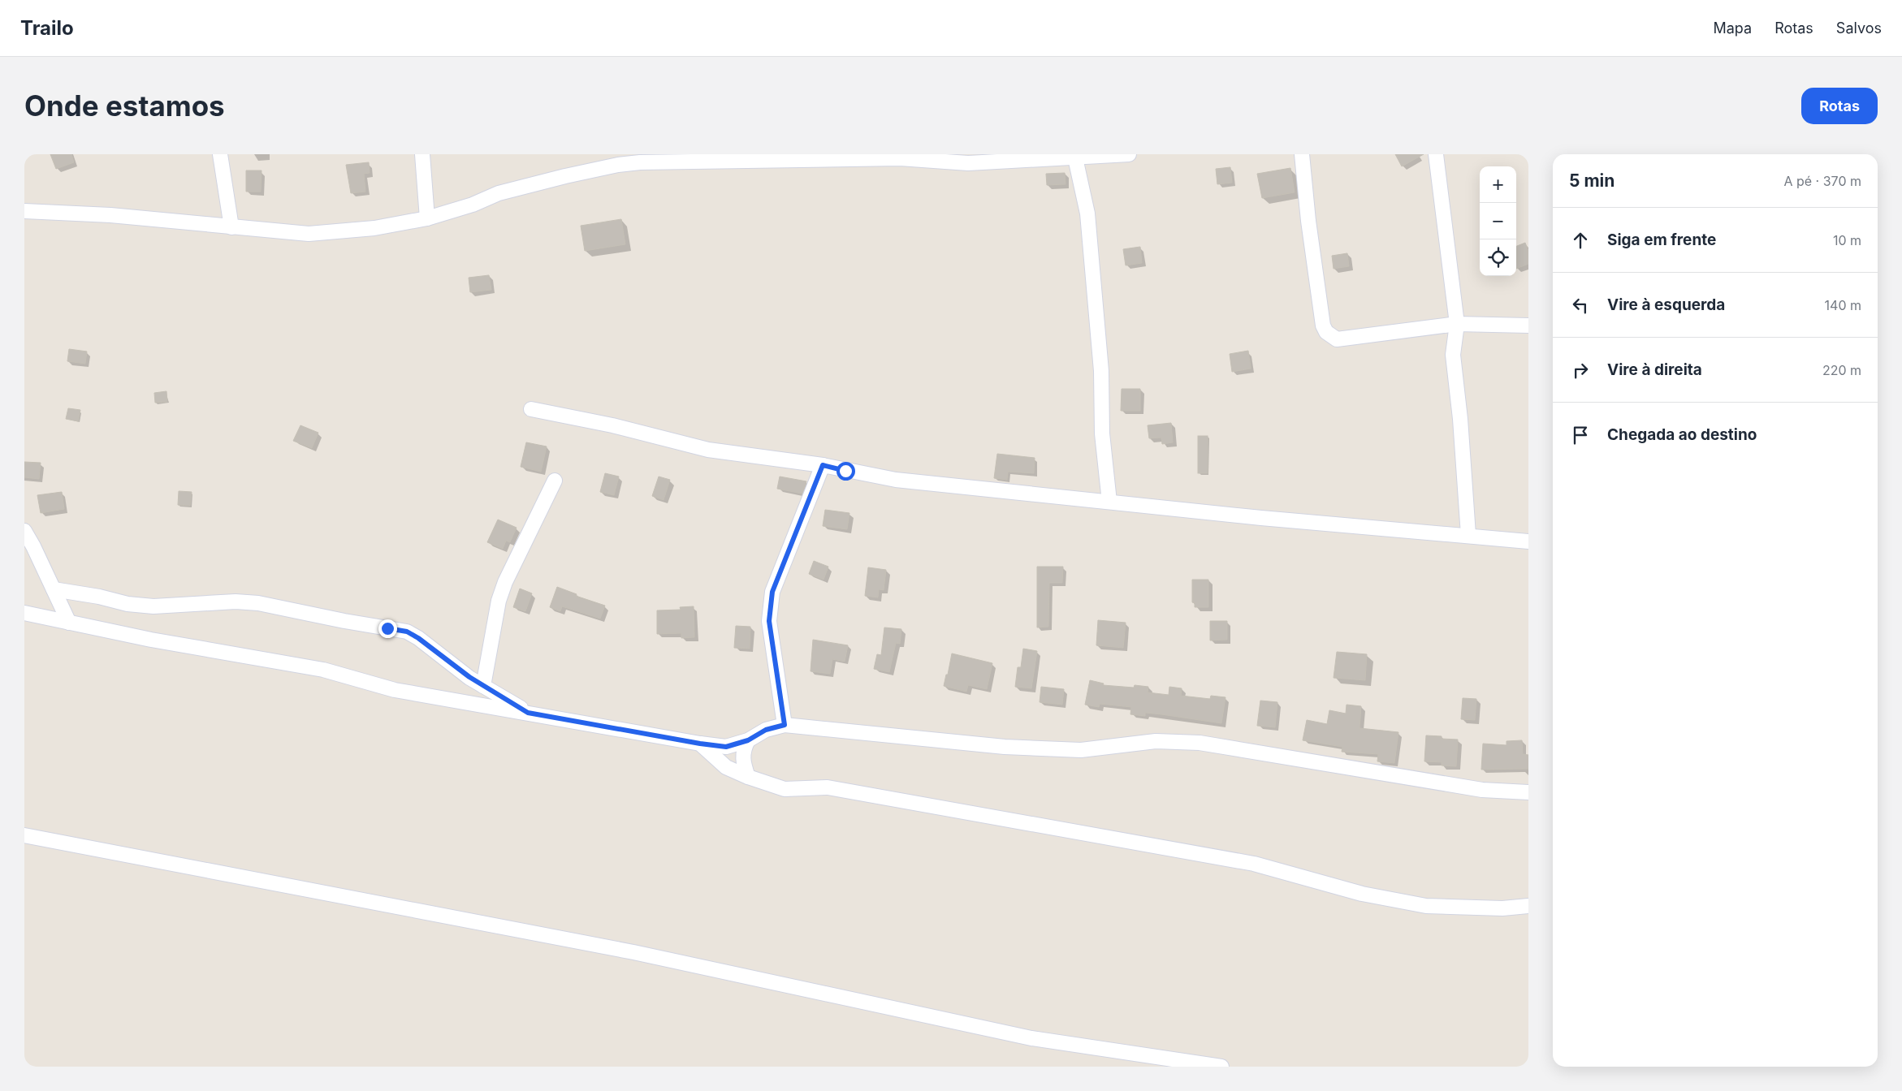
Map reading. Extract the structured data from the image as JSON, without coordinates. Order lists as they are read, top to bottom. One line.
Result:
{"page":{"header":"Trailo","nav":["Mapa","Rotas","Salvos"],"buttons":"Rotas","title":"Onde estamos","heading":["5 min","A pé · 370 m"],"map_buttons":["+","−"],"list":[["Siga em frente","10 m"],["Vire à esquerda","140 m"],["Vire à direita","220 m"],"Chegada ao destino"]}}
